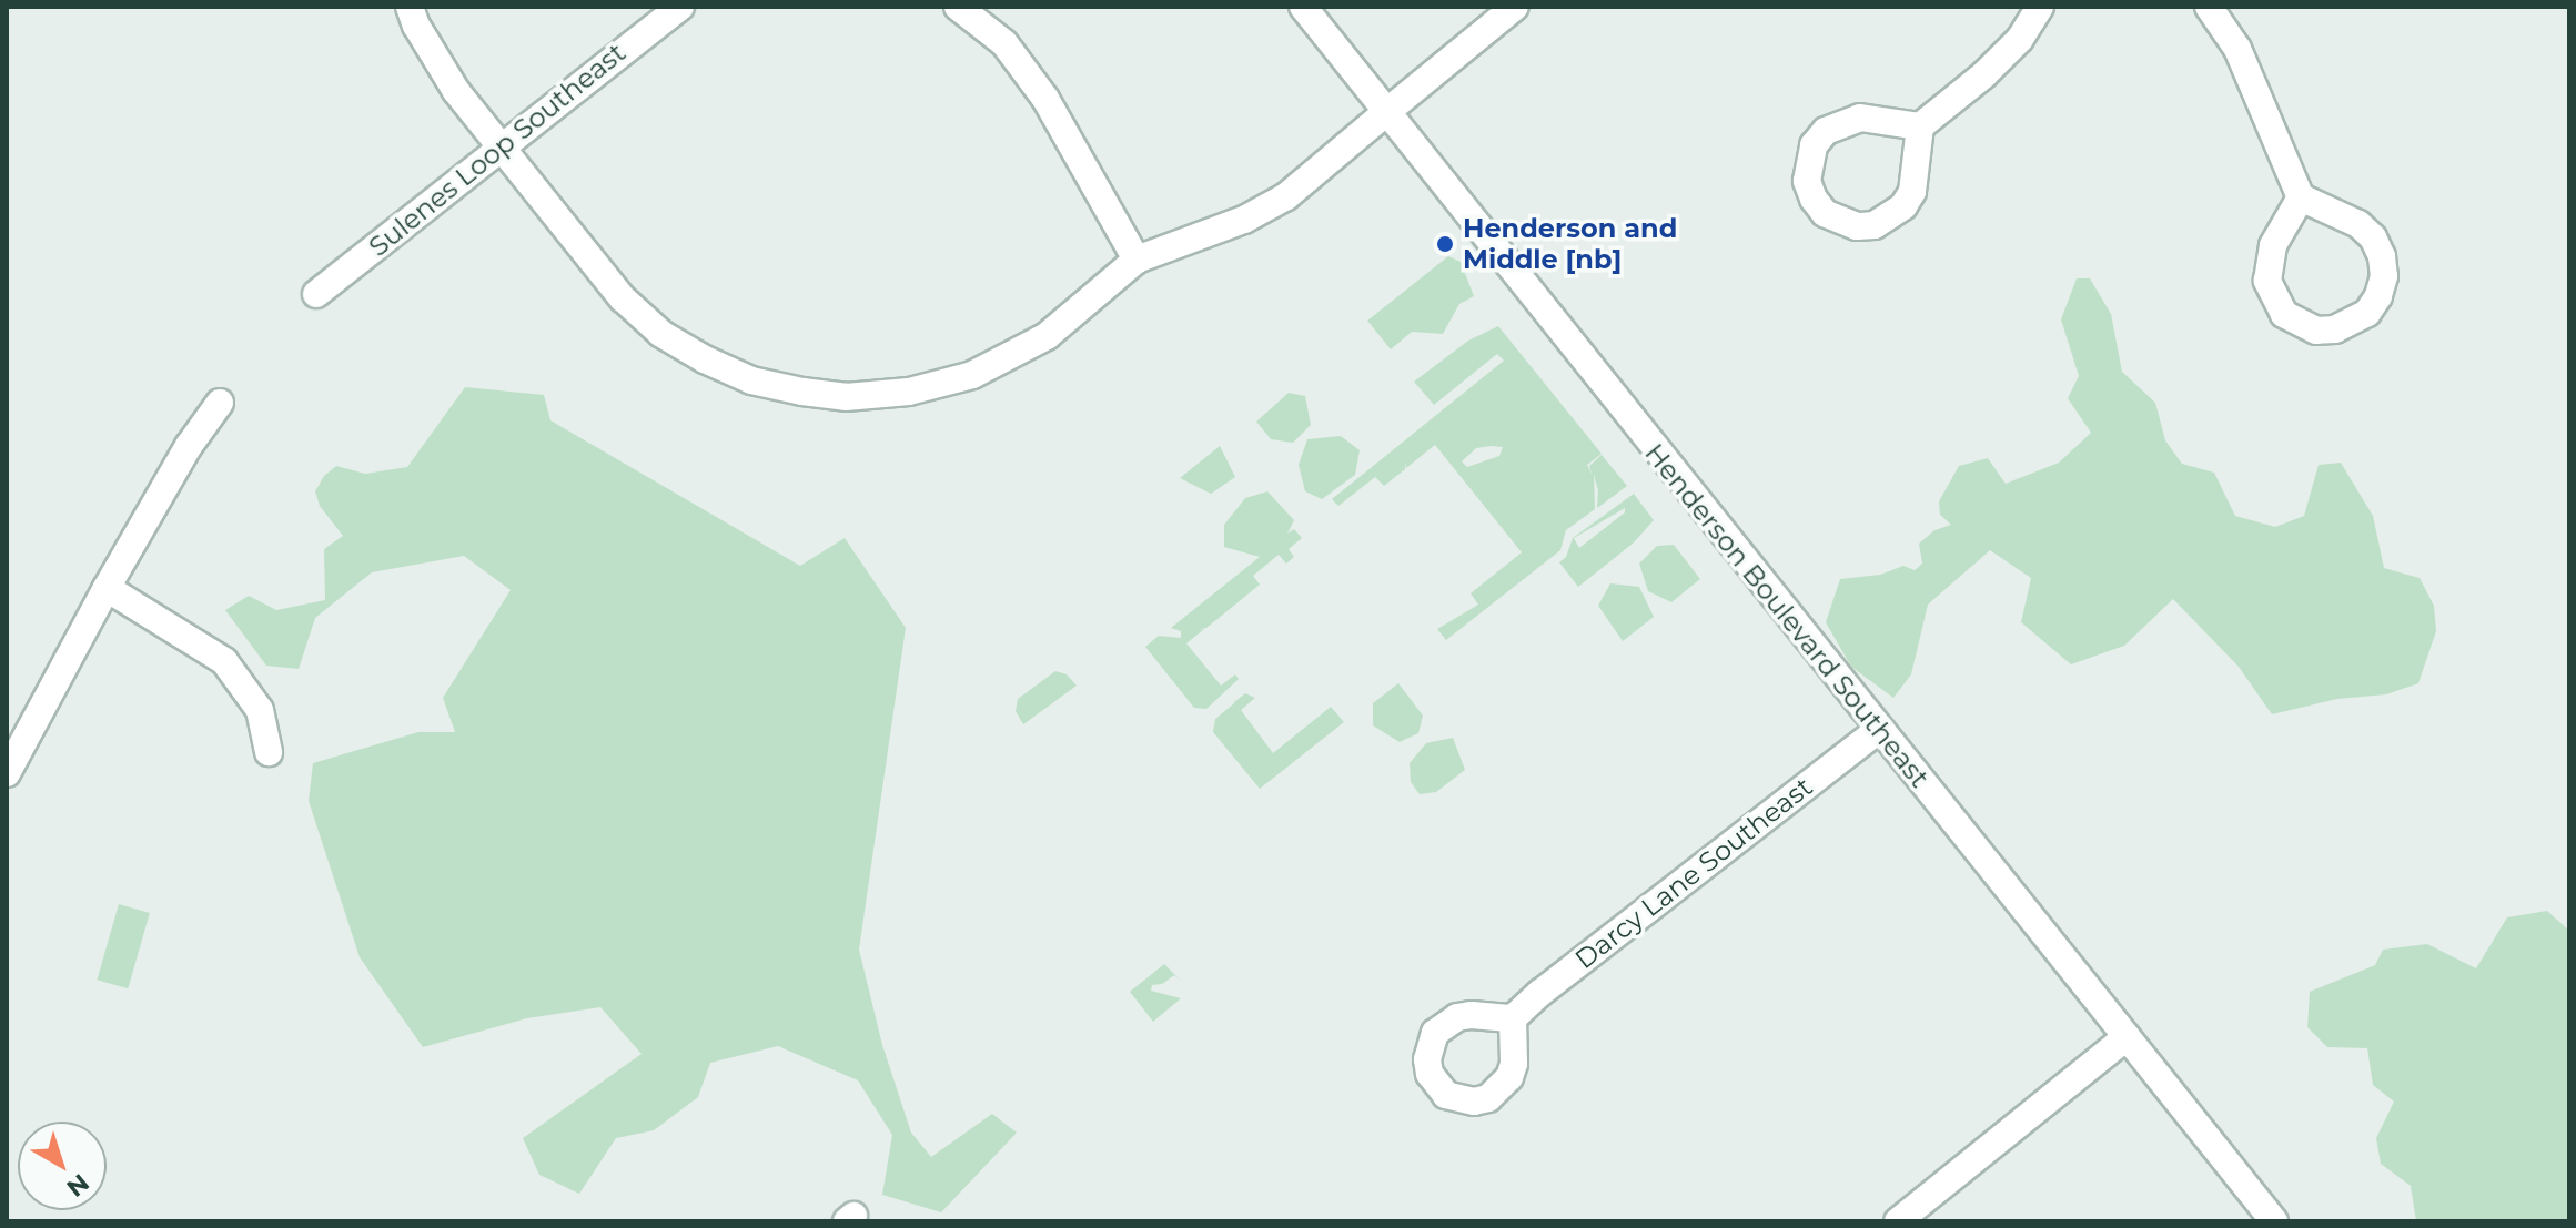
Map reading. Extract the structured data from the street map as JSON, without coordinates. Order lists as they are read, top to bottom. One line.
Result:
{"streets":{"street":["Sulenes Loop Southeast","Henderson Boulevard Southeast","Darcy Lane Southeast"]},"crossings":[["Henderson Boulevard Southeast","Darcy Lane Southeast"]],"places":["Henderson and Middle [nb]"],"north":"bottom right"}
